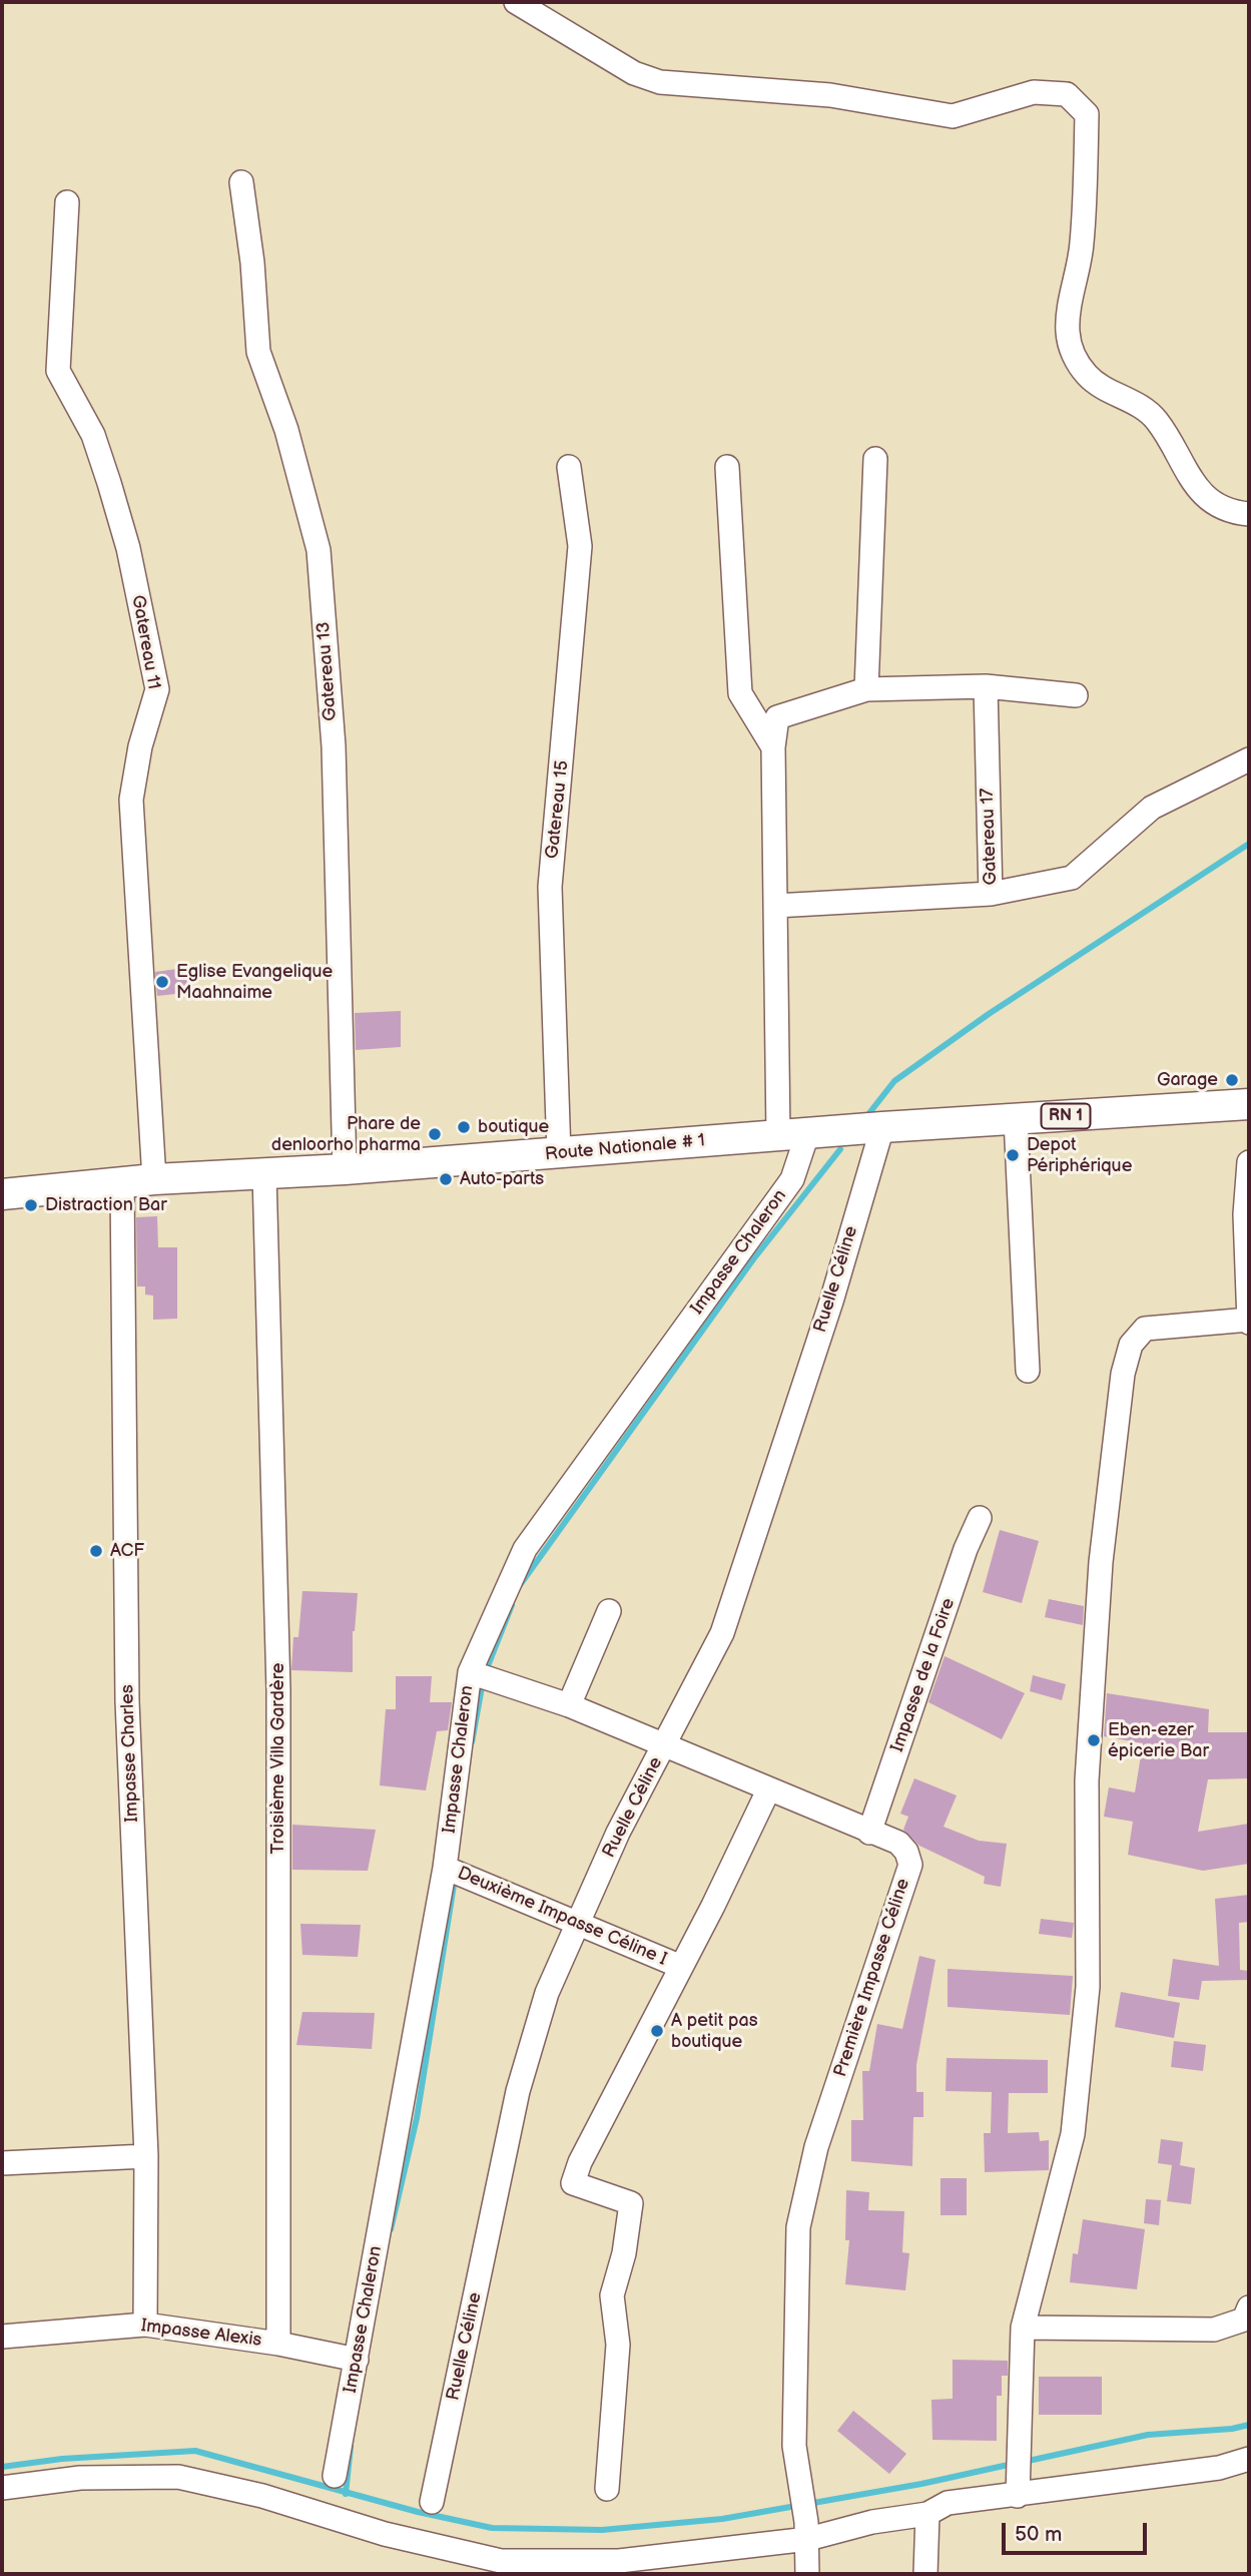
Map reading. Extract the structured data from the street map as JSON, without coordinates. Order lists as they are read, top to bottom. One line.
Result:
{"streets":{"main road":["RN 1","Route Nationale # 1"],"street":["Gatereau 11","Gatereau 13","Gatereau 15","Gatereau 17","Impasse Chaleron","Ruelle Céline","Impasse de la Foire","Impasse Charles","Troisième Villa Gardère","Deuxième Impasse Céline I","Première Impasse Céline","Impasse Alexis"]},"crossings":[["Gatereau 11","Route Nationale # 1"],["Gatereau 13","Route Nationale # 1"],["Gatereau 15","Route Nationale # 1"],["Route Nationale # 1","Impasse Chaleron"],["Route Nationale # 1","Ruelle Céline"],["Route Nationale # 1","Impasse Charles"],["Route Nationale # 1","Troisième Villa Gardère"],["Impasse Chaleron","Deuxième Impasse Céline I"],["Impasse Chaleron","Première Impasse Céline"],["Impasse Chaleron","Impasse Alexis"],["Ruelle Céline","Deuxième Impasse Céline I"],["Ruelle Céline","Première Impasse Céline"],["Impasse de la Foire","Première Impasse Céline"],["Impasse Charles","Impasse Alexis"],["Troisième Villa Gardère","Impasse Alexis"]],"places":["Eglise Evangelique Maahnaime","Garage","boutique","Phare de denloorho pharma","Depot Périphérique","Auto-parts","Distraction Bar","ACF","Eben-ezer épicerie Bar","A petit pas boutique"],"scale_bar":"50 m"}
